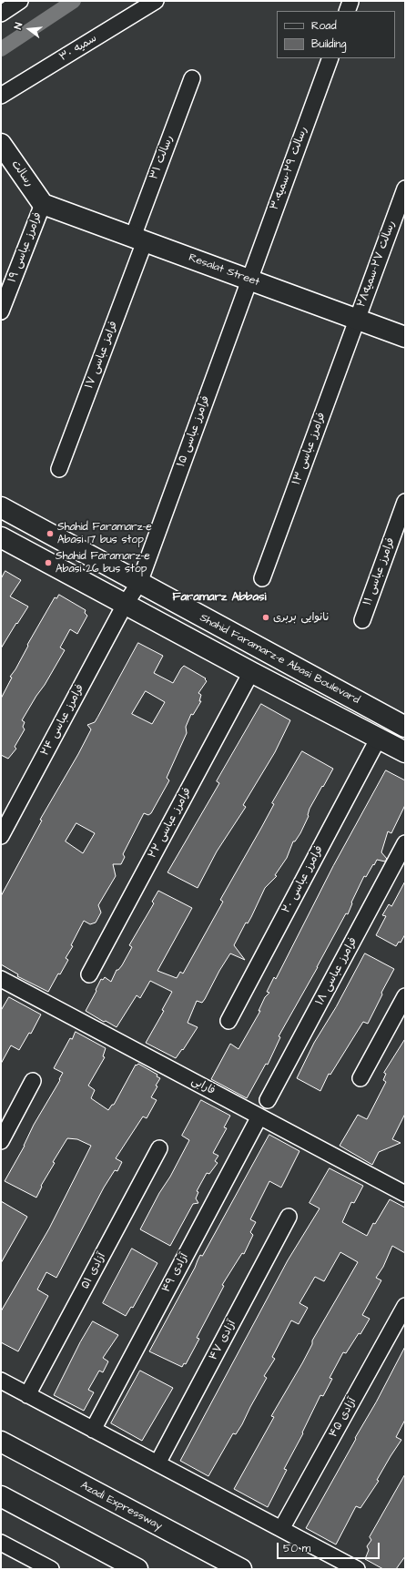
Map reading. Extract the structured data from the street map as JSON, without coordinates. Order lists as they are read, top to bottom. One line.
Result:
{"streets":{"main road":["رسالت","Resalat Street","Shahid Faramarz-e Abasi Boulevard","Azadi Expressway"],"street":["سمیه ۳۰","رسالت ۳۱","رسالت ۲۹-سمیه۳۰","فرامرز عباسی ۱۹","رسالت ۲۷-سمیه۲۸","فرامز عباسی ۱۷","فرامرز عباسی ۱۵","فرامرز عباسی ۱۳","فرامرز عباسی ۱۱","فرامرز عباسی ۲۴","فرامرز عباسی ۲۲","فرامرز عباسی ۲۰","فرامرز عباسی ۱۸","فارابی","۵۱ آزادی","۴۹ آزادی","۴۷ آزادی","۴۵ آزادی"]},"crossings":[["رسالت ۳۱","Resalat Street"],["رسالت ۳۱","فرامز عباسی ۱۷"],["رسالت ۲۹-سمیه۳۰","Resalat Street"],["رسالت ۲۹-سمیه۳۰","فرامرز عباسی ۱۵"],["رسالت","فرامرز عباسی ۱۹"],["رسالت","Resalat Street"],["فرامرز عباسی ۱۹","Resalat Street"],["رسالت ۲۷-سمیه۲۸","Resalat Street"],["رسالت ۲۷-سمیه۲۸","فرامرز عباسی ۱۳"],["Resalat Street","فرامز عباسی ۱۷"],["Resalat Street","فرامرز عباسی ۱۵"],["Resalat Street","فرامرز عباسی ۱۳"],["فرامرز عباسی ۱۵","Shahid Faramarz-e Abasi Boulevard"],["فرامرز عباسی ۱۵","فرامرز عباسی ۲۴"],["فارابی","۴۹ آزادی"]],"districts":["Faramarz Abbasi"],"places":["Shahid Faramarz-e Abasi 17 bus stop","Shahid Faramarz-e Abasi 26 bus stop","نانوایی بربری"],"legend":["Road","Building"],"scale_bar":"50 m","north":"left"}
